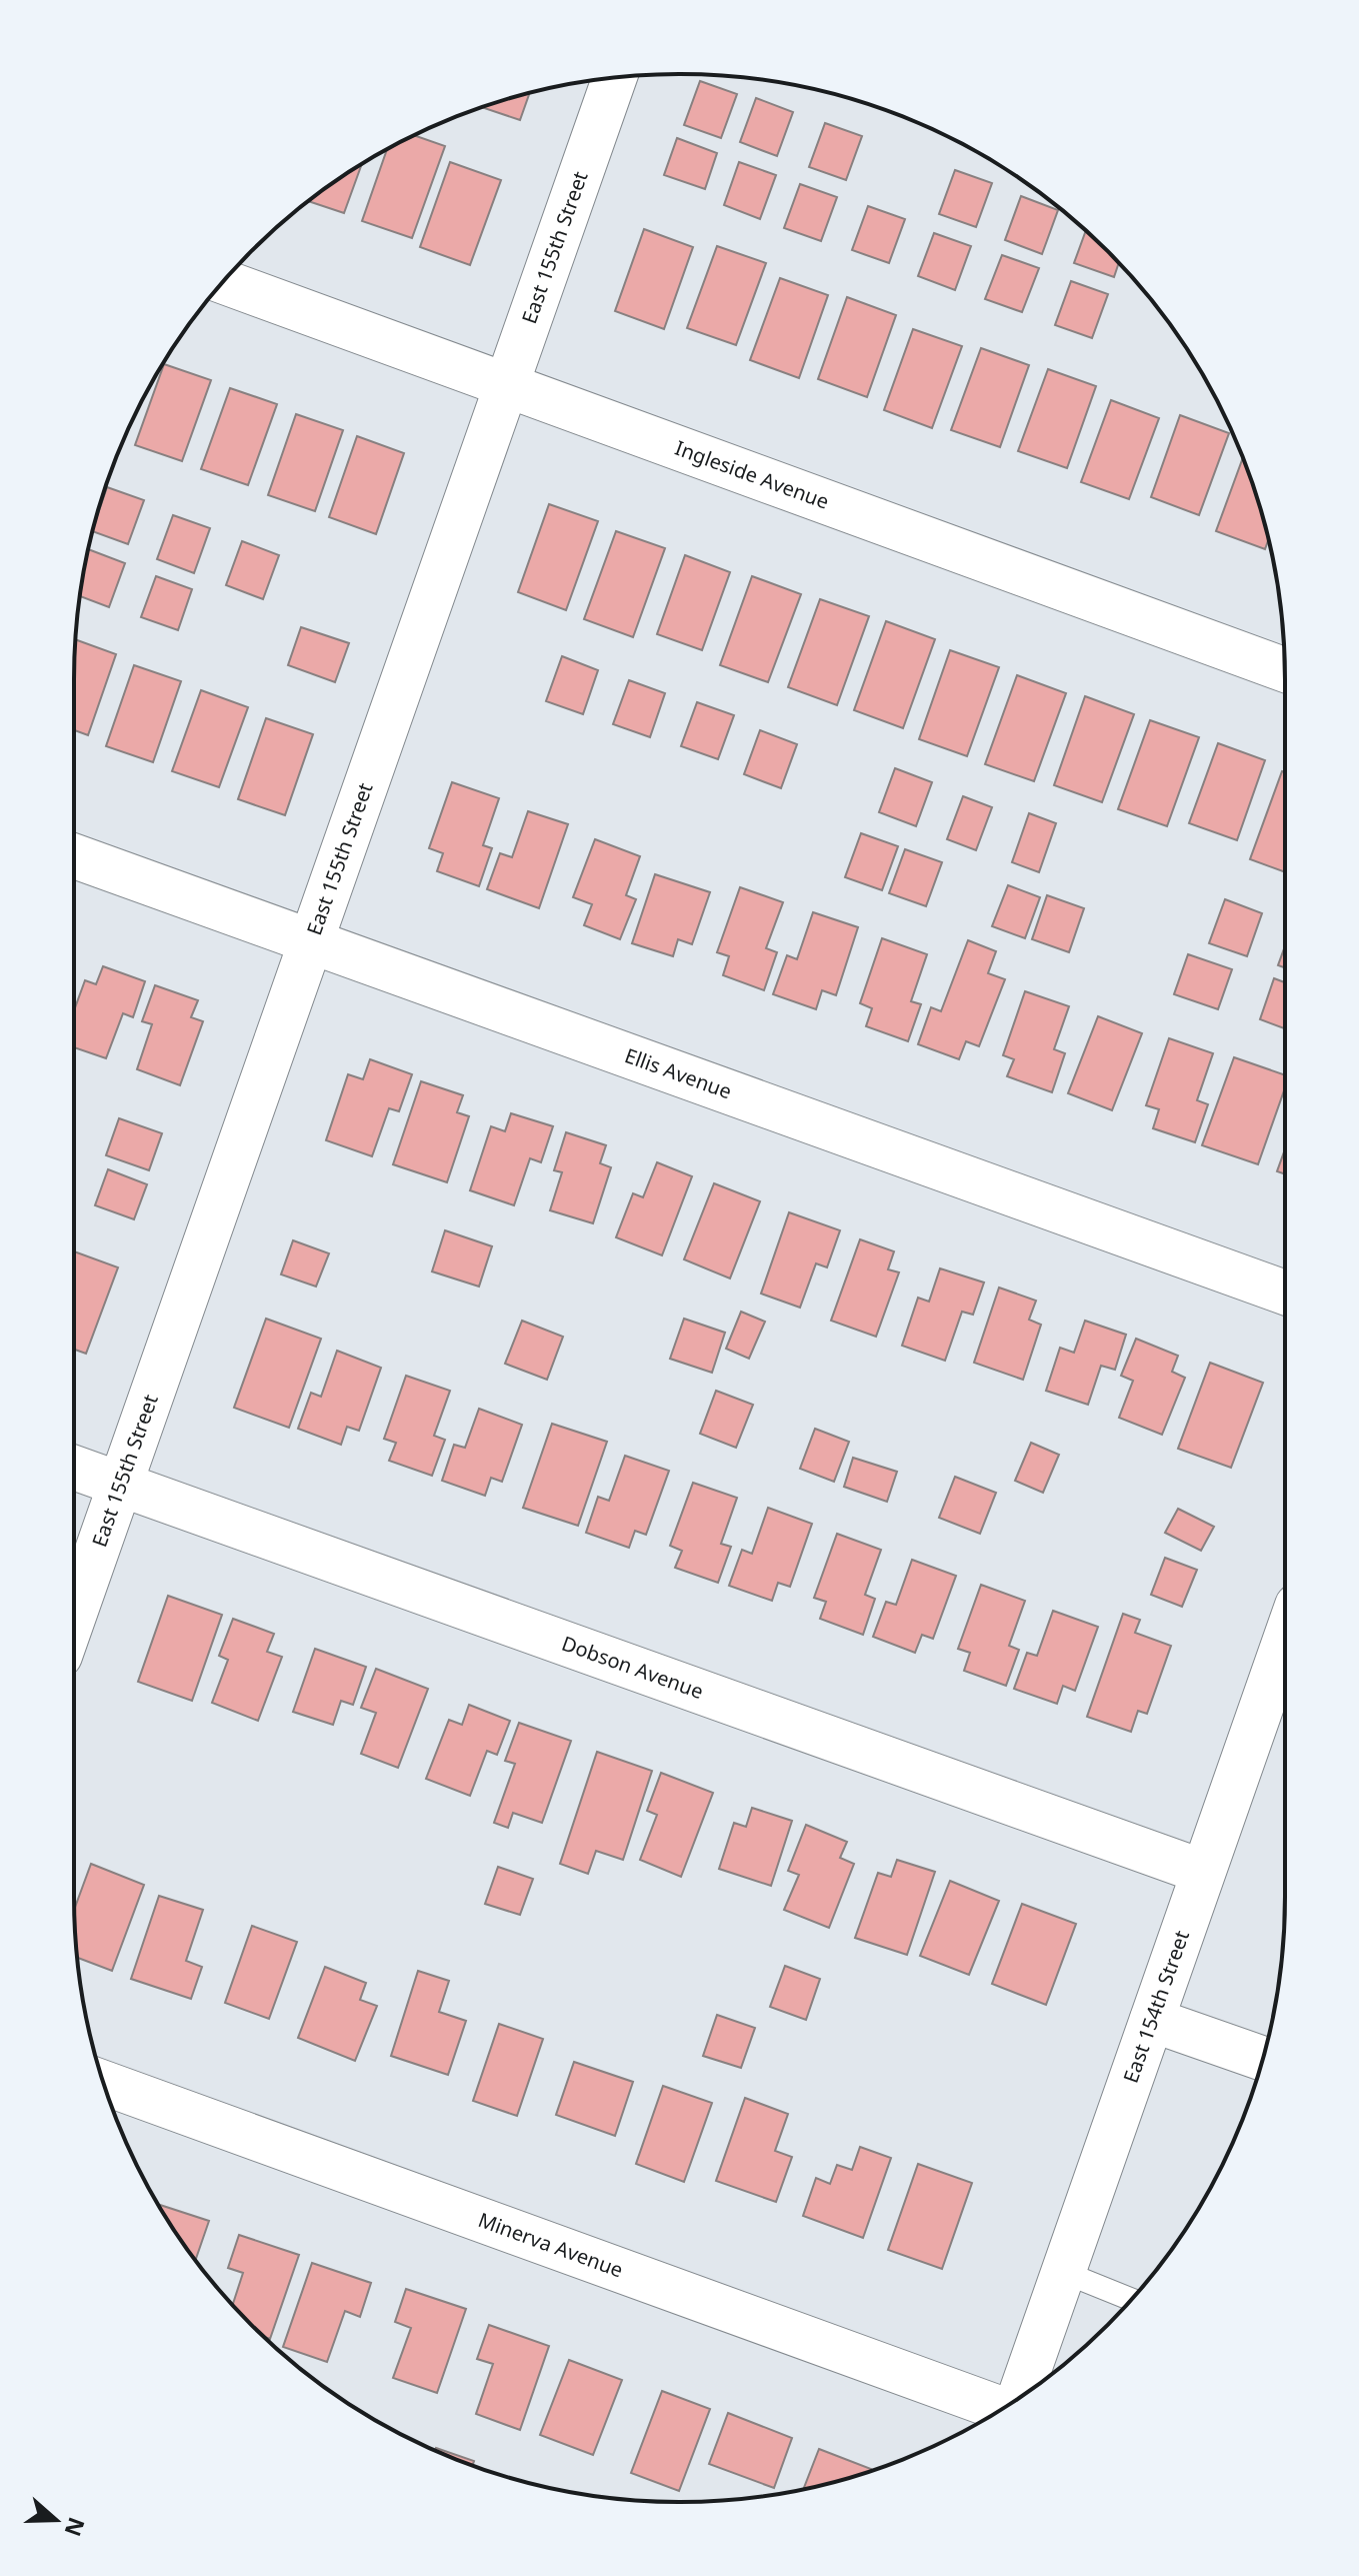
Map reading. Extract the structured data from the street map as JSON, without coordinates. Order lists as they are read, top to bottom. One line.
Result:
{"streets":{"street":["East 155th Street","Ingleside Avenue","Ellis Avenue","Dobson Avenue","East 154th Street","Minerva Avenue"]},"crossings":[["East 155th Street","Ingleside Avenue"],["East 155th Street","Ellis Avenue"],["East 155th Street","Dobson Avenue"],["Dobson Avenue","East 154th Street"]],"north":"right"}
